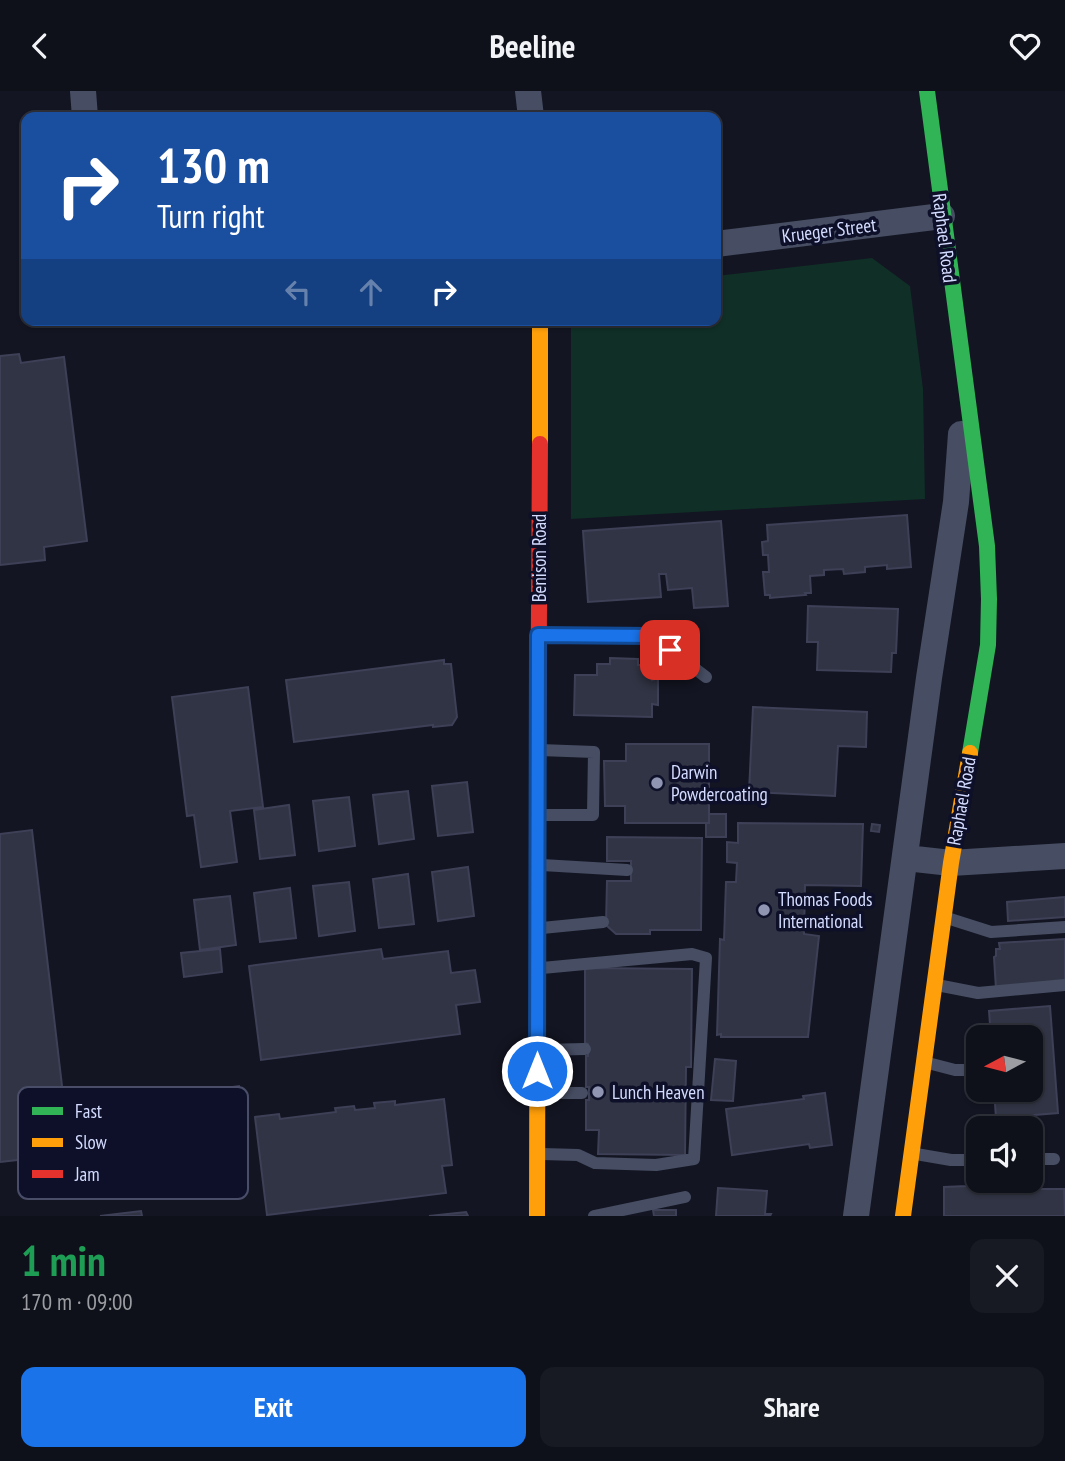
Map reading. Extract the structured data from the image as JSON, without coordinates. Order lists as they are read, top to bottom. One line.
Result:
{"streets":{"street":["Krueger Street","Raphael Road","Benison Road"]},"crossings":[["Krueger Street","Raphael Road"]],"places":["Darwin Powdercoating","Thomas Foods International","Lunch Heaven"],"legend":["Fast","Slow","Jam"],"north":"left","page":{"header":"Beeline","turn":["130 m","Turn right"],"heading":["1 min","170 m · 09:00"],"buttons":["Exit","Share"]}}
